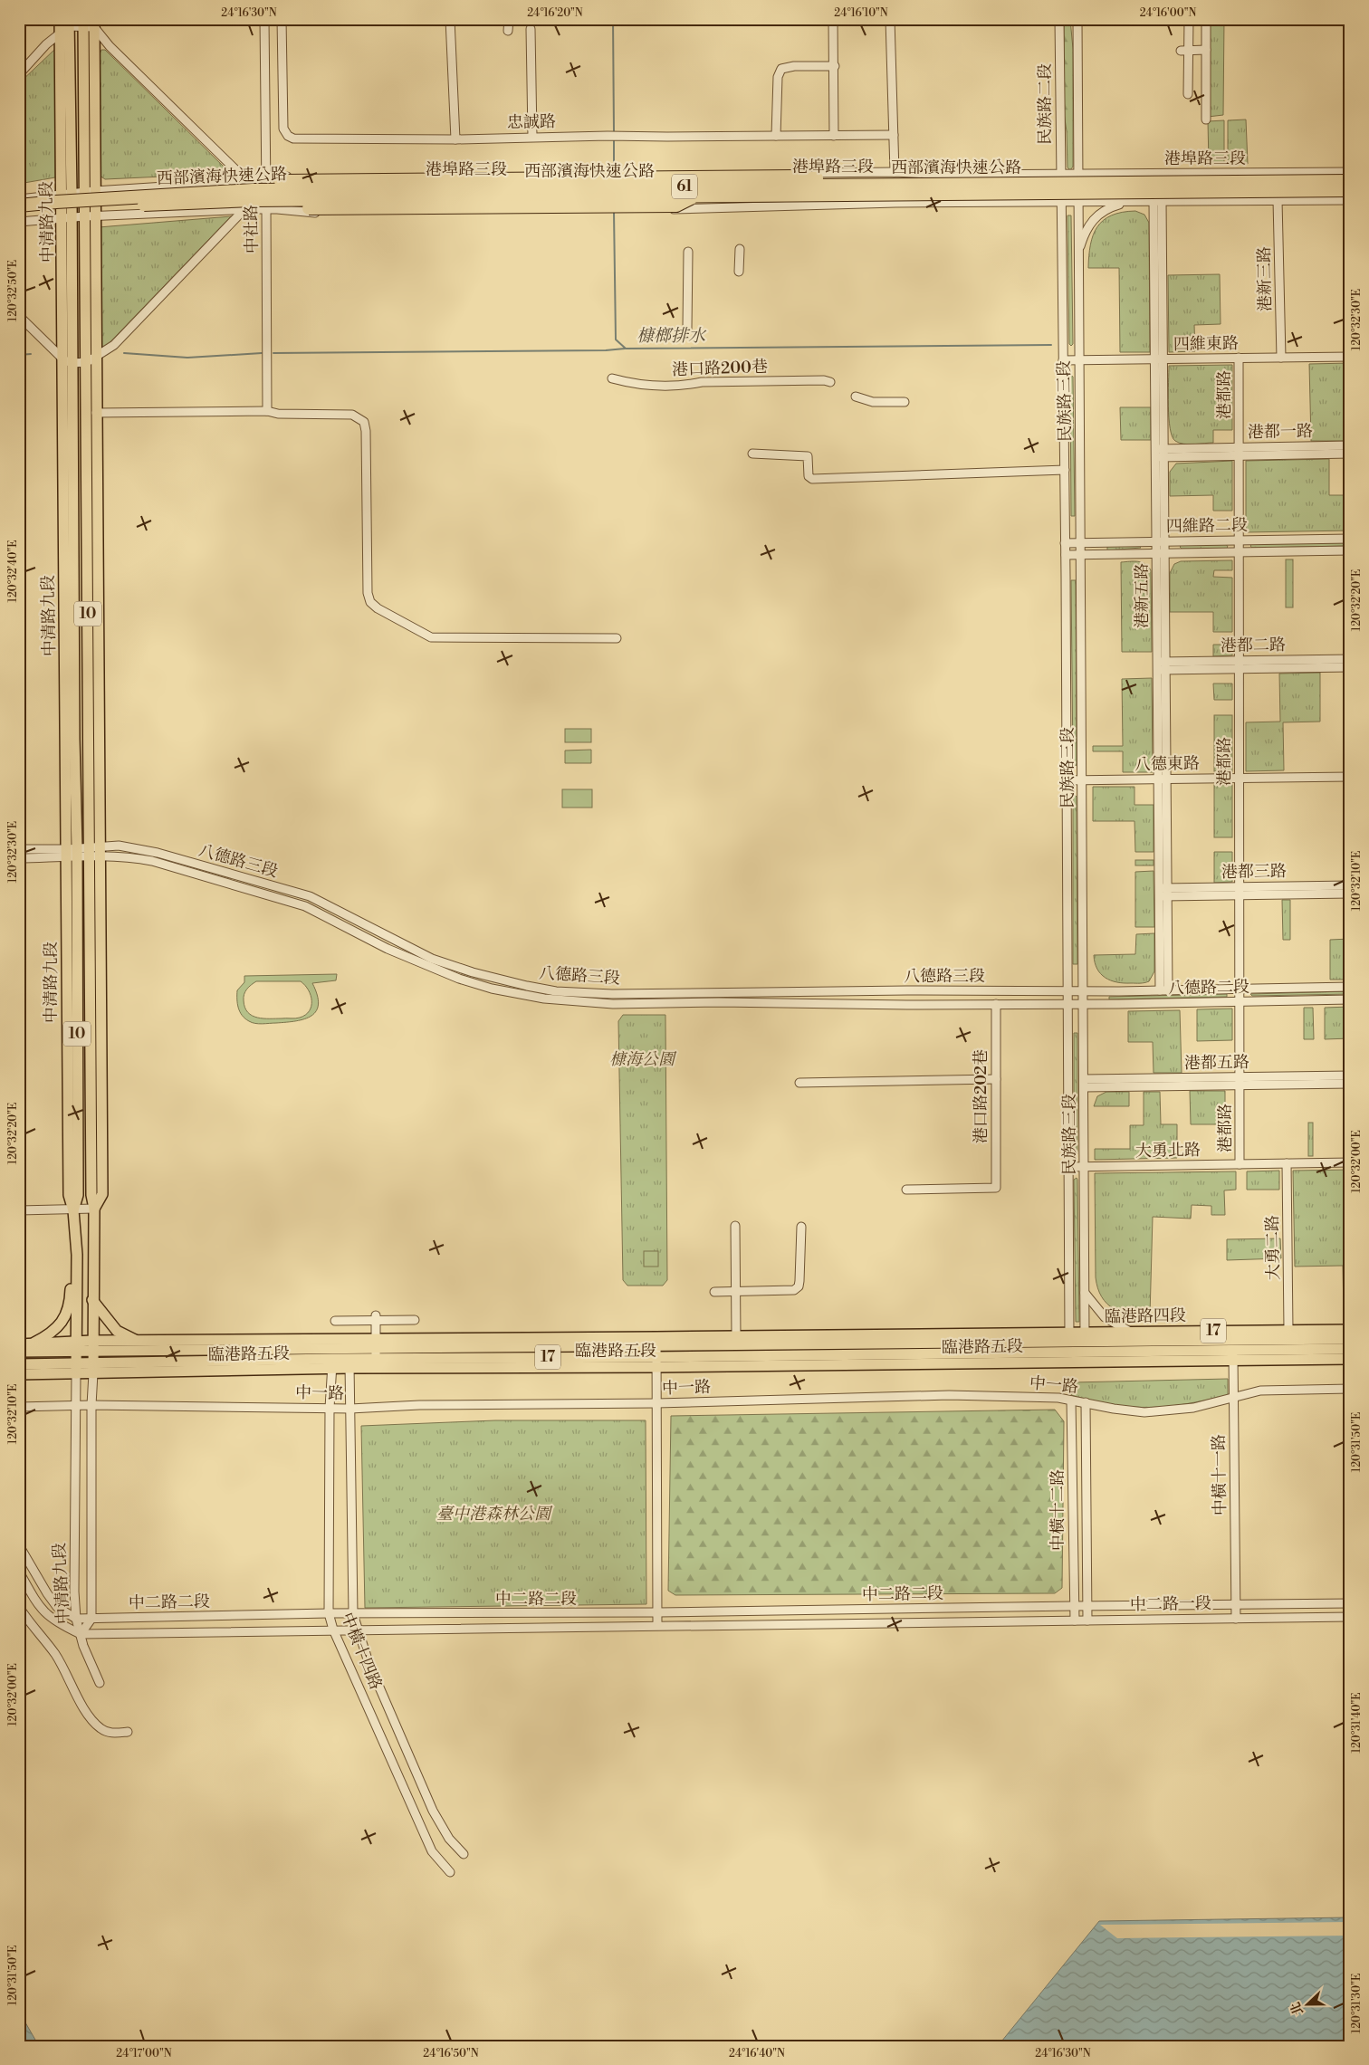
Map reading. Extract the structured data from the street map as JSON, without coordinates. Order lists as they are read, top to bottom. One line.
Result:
{"streets":{"highway":["西部濱海快速公路","61"],"main road":["中清路九段","10","臨港路四段","17","臨港路五段"],"street":["民族路二段","忠誠路","港埠路三段","中社路","港新三路","四維東路","港口路200巷","港都路","民族路三段","港都一路","四維路二段","港新五路","港都二路","八德東路","八德路三段","港都三路","八德路二段","港都五路","港口路202巷","大勇北路","大勇二路","中一路","中橫十一路","中橫十二路","中二路二段","中二路一段","中橫十四路"]},"crossings":[["民族路二段","港埠路三段"],["民族路二段","民族路三段"],["港埠路三段","中清路九段"],["港埠路三段","中社路"],["港埠路三段","港新三路"],["港埠路三段","民族路三段"],["港埠路三段","港新五路"],["中清路九段","八德路三段"],["中清路九段","臨港路五段"],["中清路九段","中一路"],["中清路九段","中二路二段"],["港新三路","四維東路"],["四維東路","港都路"],["四維東路","民族路三段"],["四維東路","港新五路"],["港都路","港都一路"],["港都路","四維路二段"],["港都路","港都二路"],["港都路","八德東路"],["港都路","港都三路"],["港都路","八德路二段"],["港都路","港都五路"],["港都路","大勇北路"],["民族路三段","四維路二段"],["民族路三段","八德東路"],["民族路三段","八德路三段"],["民族路三段","八德路二段"],["民族路三段","港都五路"],["民族路三段","大勇北路"],["民族路三段","臨港路四段"],["民族路三段","臨港路五段"],["港都一路","港新五路"],["四維路二段","港新五路"],["港新五路","港都二路"],["港新五路","八德東路"],["港新五路","港都三路"],["港新五路","八德路二段"],["八德路三段","八德路二段"],["八德路三段","港口路202巷"],["大勇北路","大勇二路"],["大勇二路","臨港路四段"],["臨港路四段","臨港路五段"],["臨港路四段","中橫十一路"],["臨港路五段","中橫十四路"],["中一路","中橫十一路"],["中一路","中橫十二路"],["中一路","中橫十四路"],["中橫十一路","中二路一段"],["中橫十二路","中二路一段"],["中二路二段","中二路一段"],["中二路二段","中橫十四路"]],"water":["槺榔排水"],"parks":["槺海公園","臺中港森林公園"],"north":"left","coordinates":["24°16'30\"N","24°16'20\"N","24°16'10\"N","24°16'00\"N","120°32'50\"E","120°32'30\"E","120°32'40\"E","120°32'20\"E","120°32'10\"E","120°32'00\"E","120°31'50\"E","120°31'40\"E","120°31'30\"E","24°17'00\"N","24°16'50\"N","24°16'40\"N"]}
